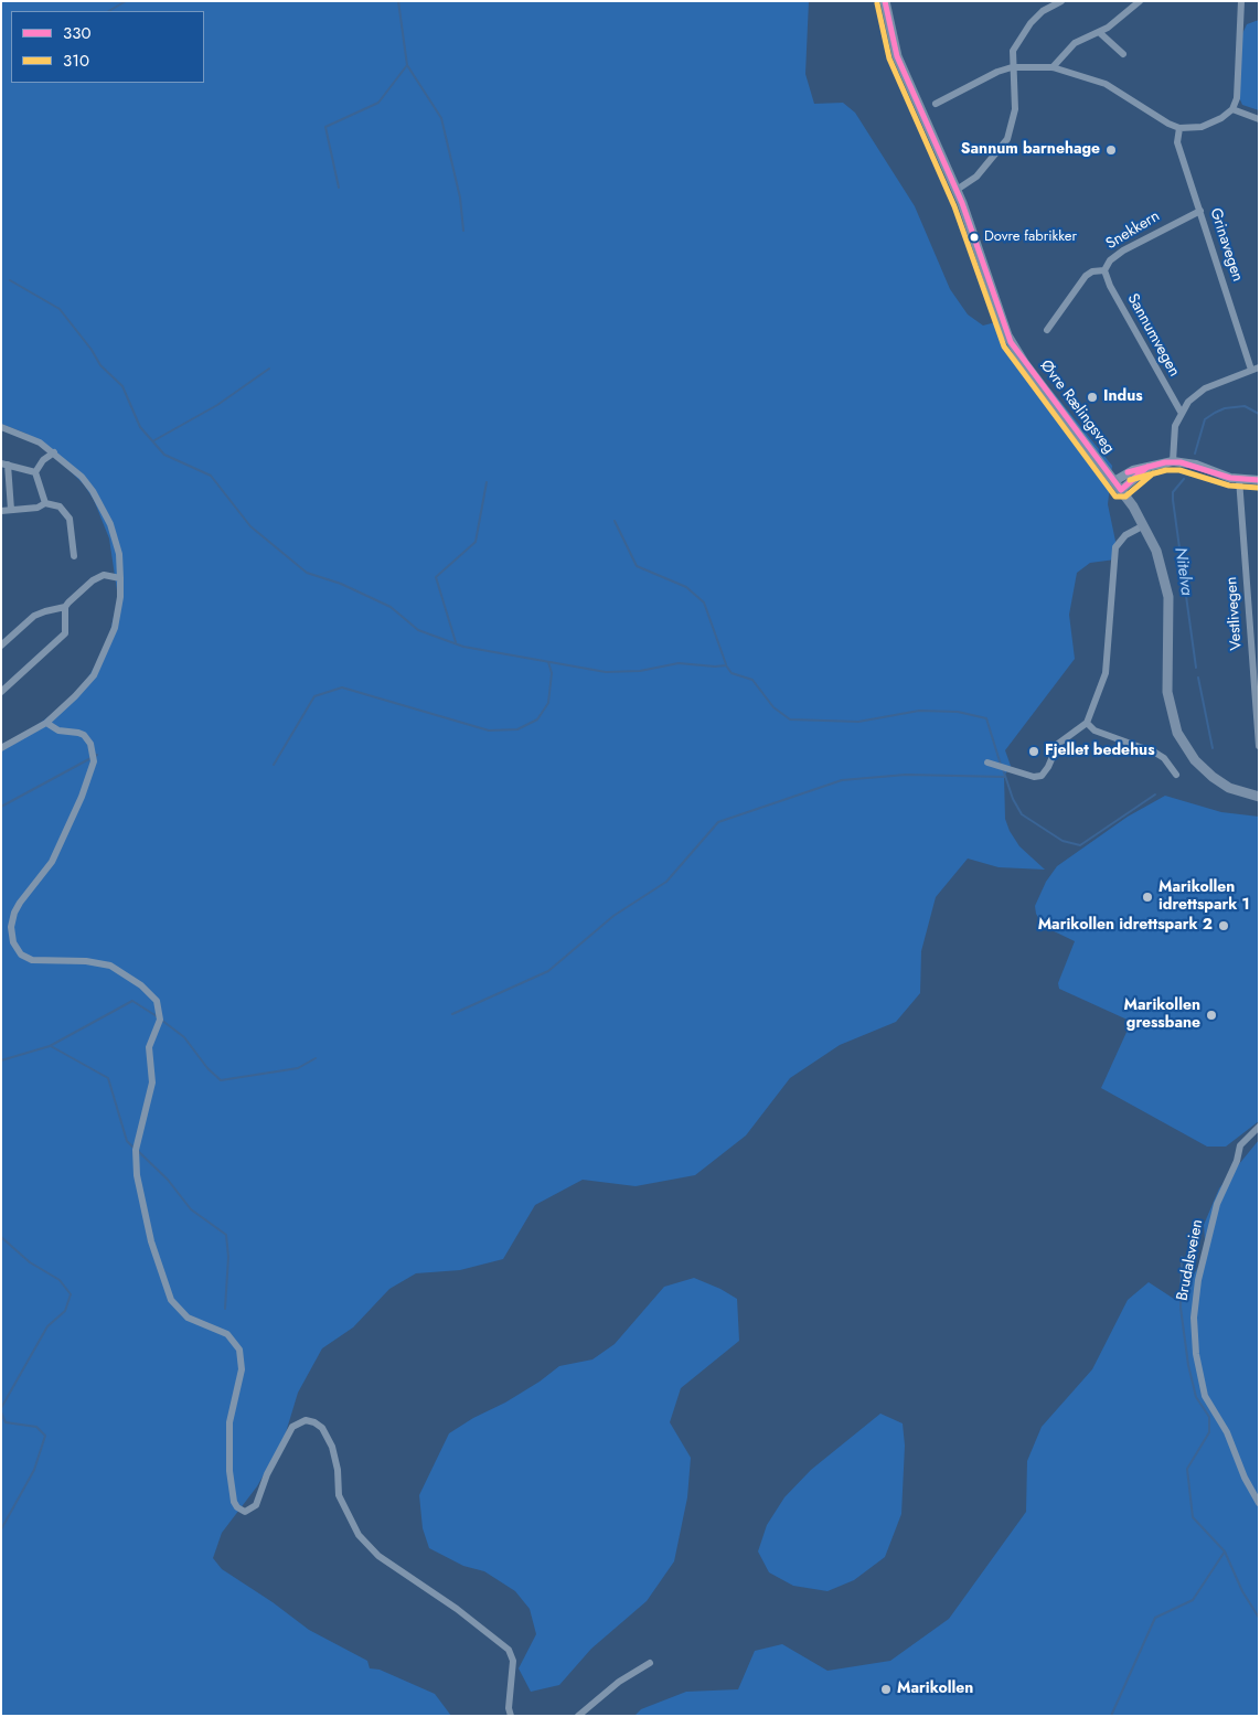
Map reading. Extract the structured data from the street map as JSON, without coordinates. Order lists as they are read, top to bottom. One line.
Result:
{"streets":{"main road":["Øvre Rælingsveg"],"street":["Snekkern","Grinavegen","Sannumvegen","Vestlivegen","Brudalsveien"]},"crossings":[["Snekkern","Grinavegen"],["Snekkern","Sannumvegen"]],"water":["Nitelva"],"places":["Sannum barnehage","Dovre fabrikker","Indus","Fjellet bedehus","Marikollen idrettspark 1","Marikollen idrettspark 2","Marikollen gressbane","Marikollen"],"lines":["transit line 330","transit line 310"],"legend":["330","310"]}
